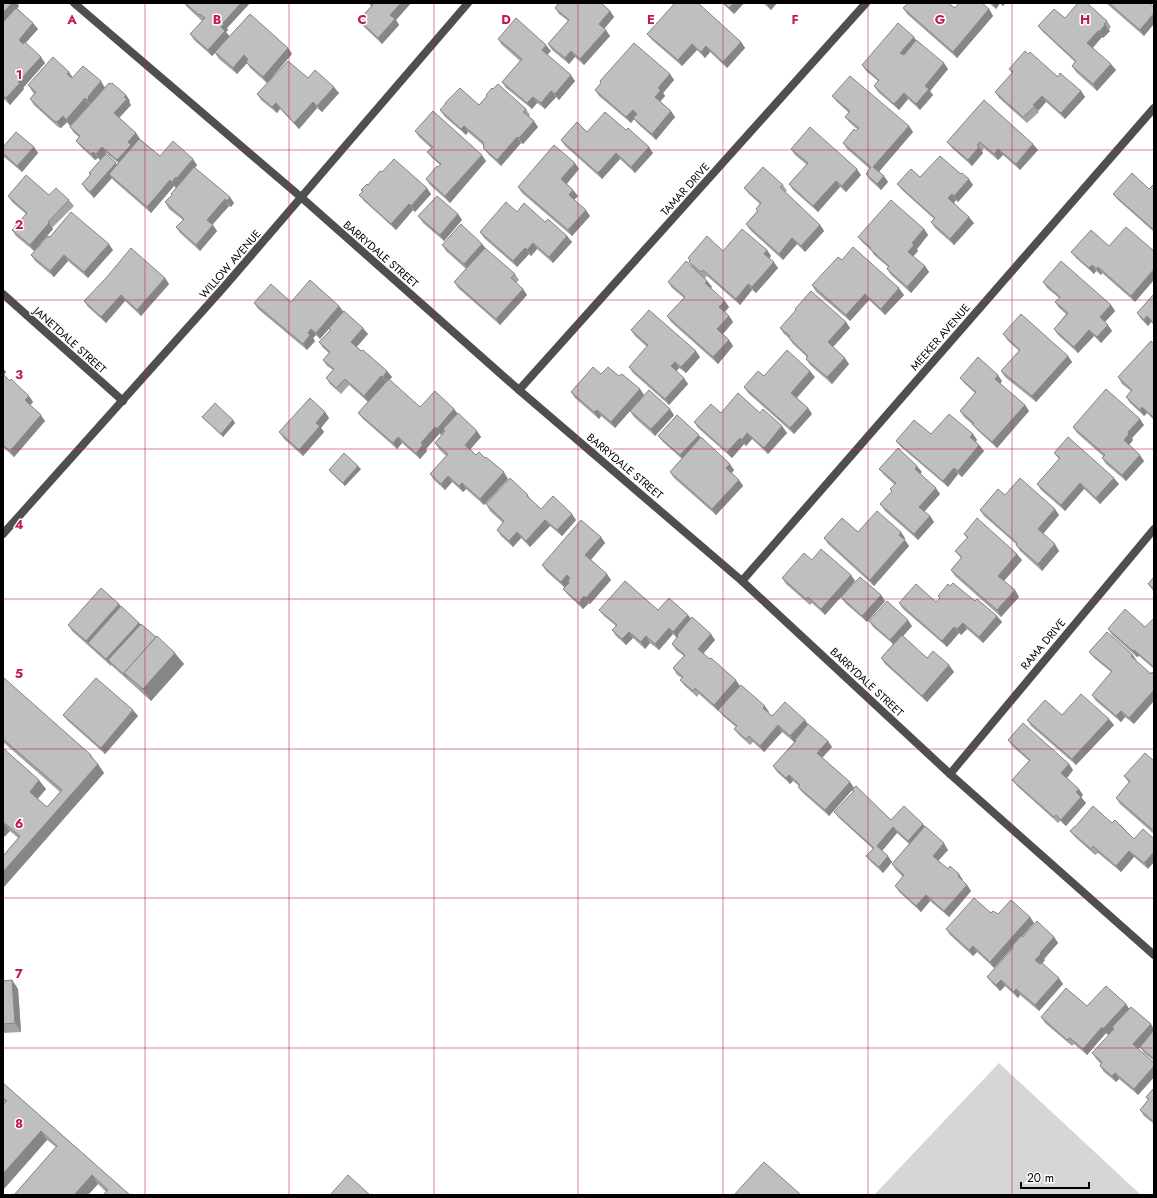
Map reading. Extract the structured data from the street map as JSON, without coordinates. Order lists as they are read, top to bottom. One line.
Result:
{"streets":{"street":["TAMAR DRIVE","BARRYDALE STREET","WILLOW AVENUE","MEEKER AVENUE","JANETDALE STREET","RAMA DRIVE"]},"crossings":[["TAMAR DRIVE","BARRYDALE STREET"],["BARRYDALE STREET","WILLOW AVENUE"],["BARRYDALE STREET","MEEKER AVENUE"],["BARRYDALE STREET","RAMA DRIVE"],["WILLOW AVENUE","JANETDALE STREET"]],"scale_bar":"20 m","grid":{"columns":["A","B","C","D","E","F","G","H"],"rows":["1","2","3","4","5","6","7","8"]}}
